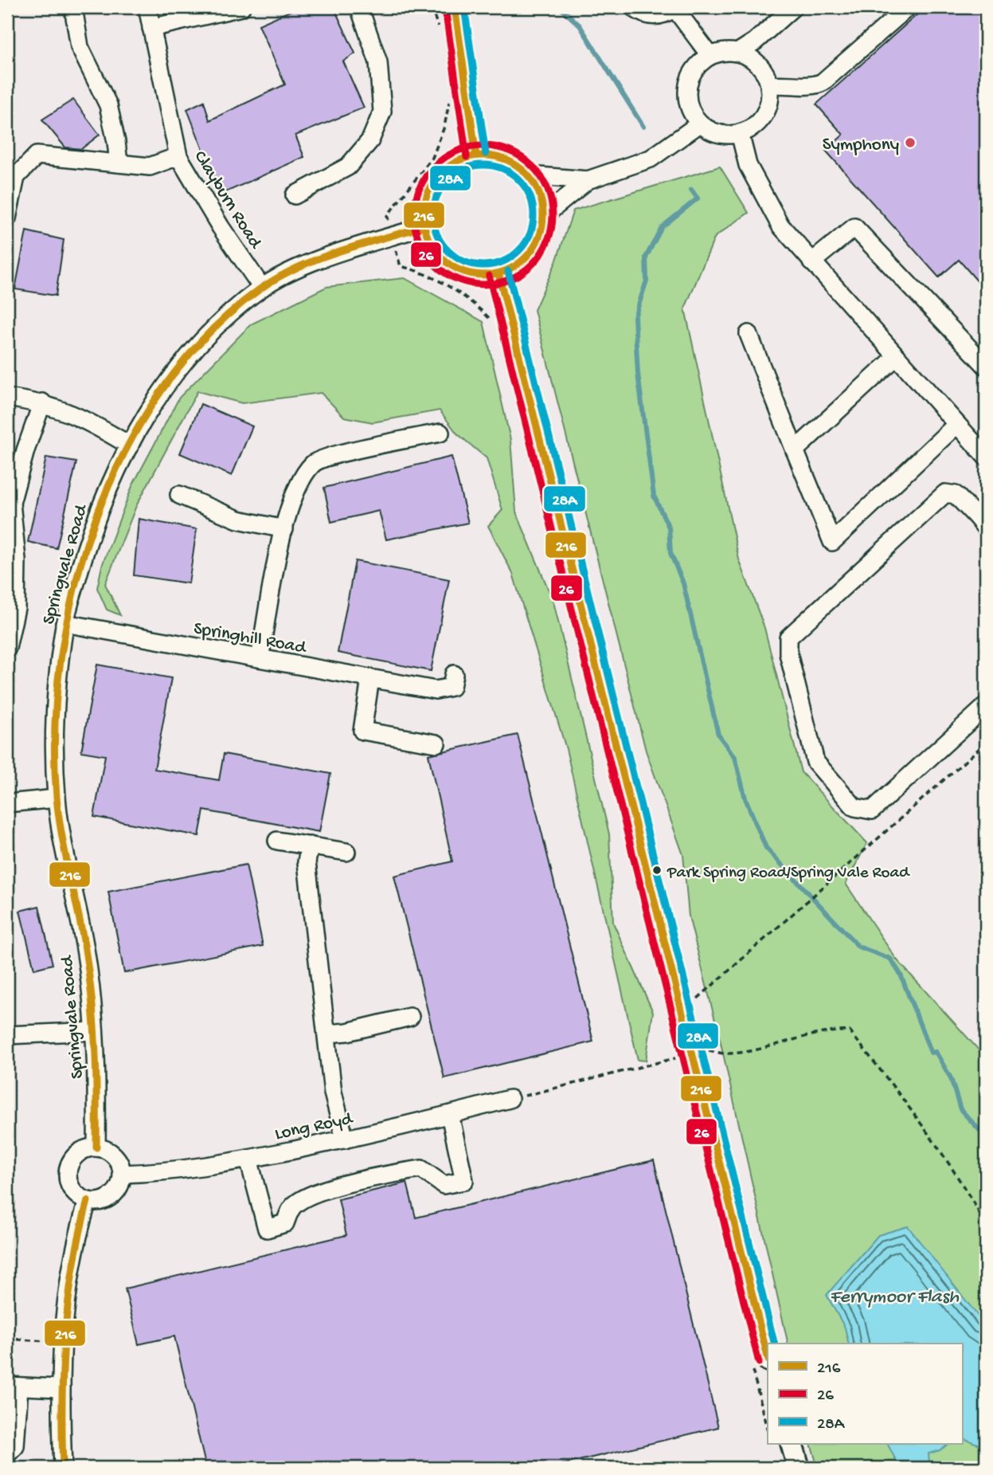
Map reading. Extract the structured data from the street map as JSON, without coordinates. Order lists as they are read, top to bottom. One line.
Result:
{"streets":{"street":["Clayburn Road","Springvale Road","Springhill Road","Long Royd"]},"crossings":[["Clayburn Road","Springvale Road"],["Springvale Road","Springhill Road"],["Springvale Road","Long Royd"]],"water":["Ferrymoor Flash"],"places":["Symphony","Park Spring Road/Spring Vale Road"],"lines":["transit line 216","transit line 28A","transit line 26"],"legend":["216","26","28A"]}
